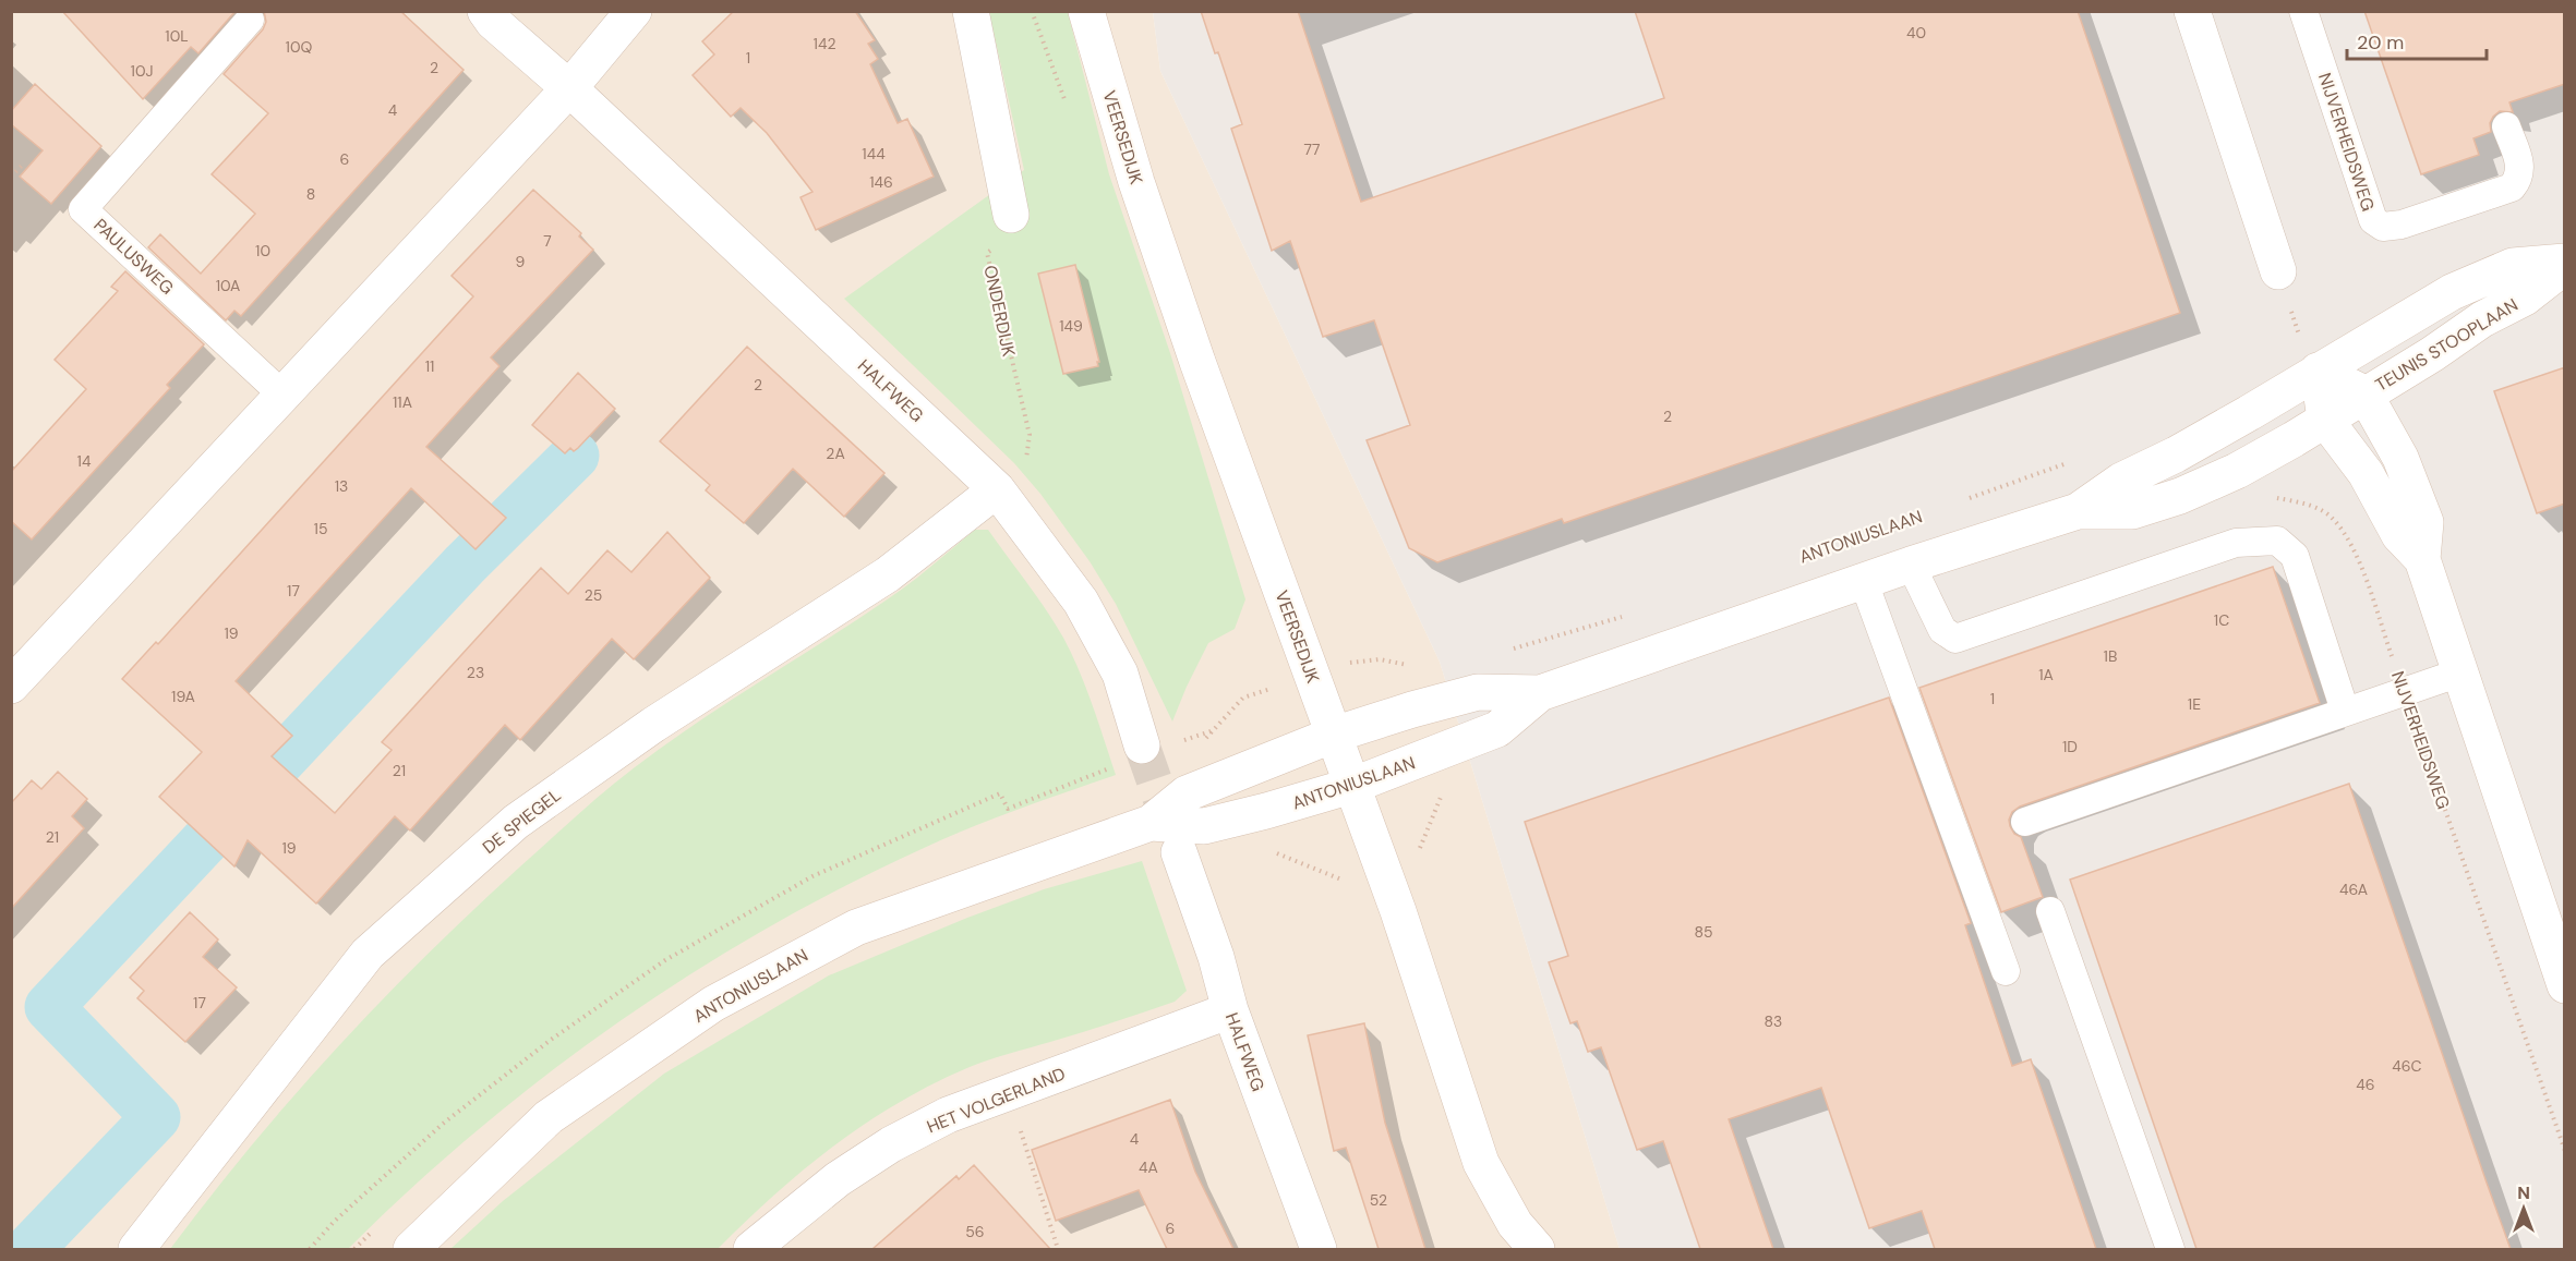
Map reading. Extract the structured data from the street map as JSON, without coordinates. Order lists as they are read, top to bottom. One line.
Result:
{"streets":{"street":["VEERSEDIJK","TEUNIS STOOPLAAN","HALFWEG","ANTONIUSLAAN","DE SPIEGEL","HET VOLGERLAND"],"lane":["NIJVERHEIDSWEG","PAULUSWEG"],"path":["ONDERDIJK"]},"crossings":[["VEERSEDIJK","ANTONIUSLAAN"],["NIJVERHEIDSWEG","ANTONIUSLAAN"],["ONDERDIJK","HALFWEG"],["ONDERDIJK","DE SPIEGEL"],["TEUNIS STOOPLAAN","ANTONIUSLAAN"],["HALFWEG","DE SPIEGEL"],["HALFWEG","HET VOLGERLAND"]],"house_numbers":["40","10L","142","10Q","1","2","10J","4","77","144","6","146","8","7","10","9","10A","149","11","2","11A","2","2A","14","13","15","17","25","1C","19","1B","23","1A","19A","1","1E","1D","21","21","19","46A","85","17","83","46C","46","4","4A","52","6","56"],"scale_bar":"20 m","north":"top"}
